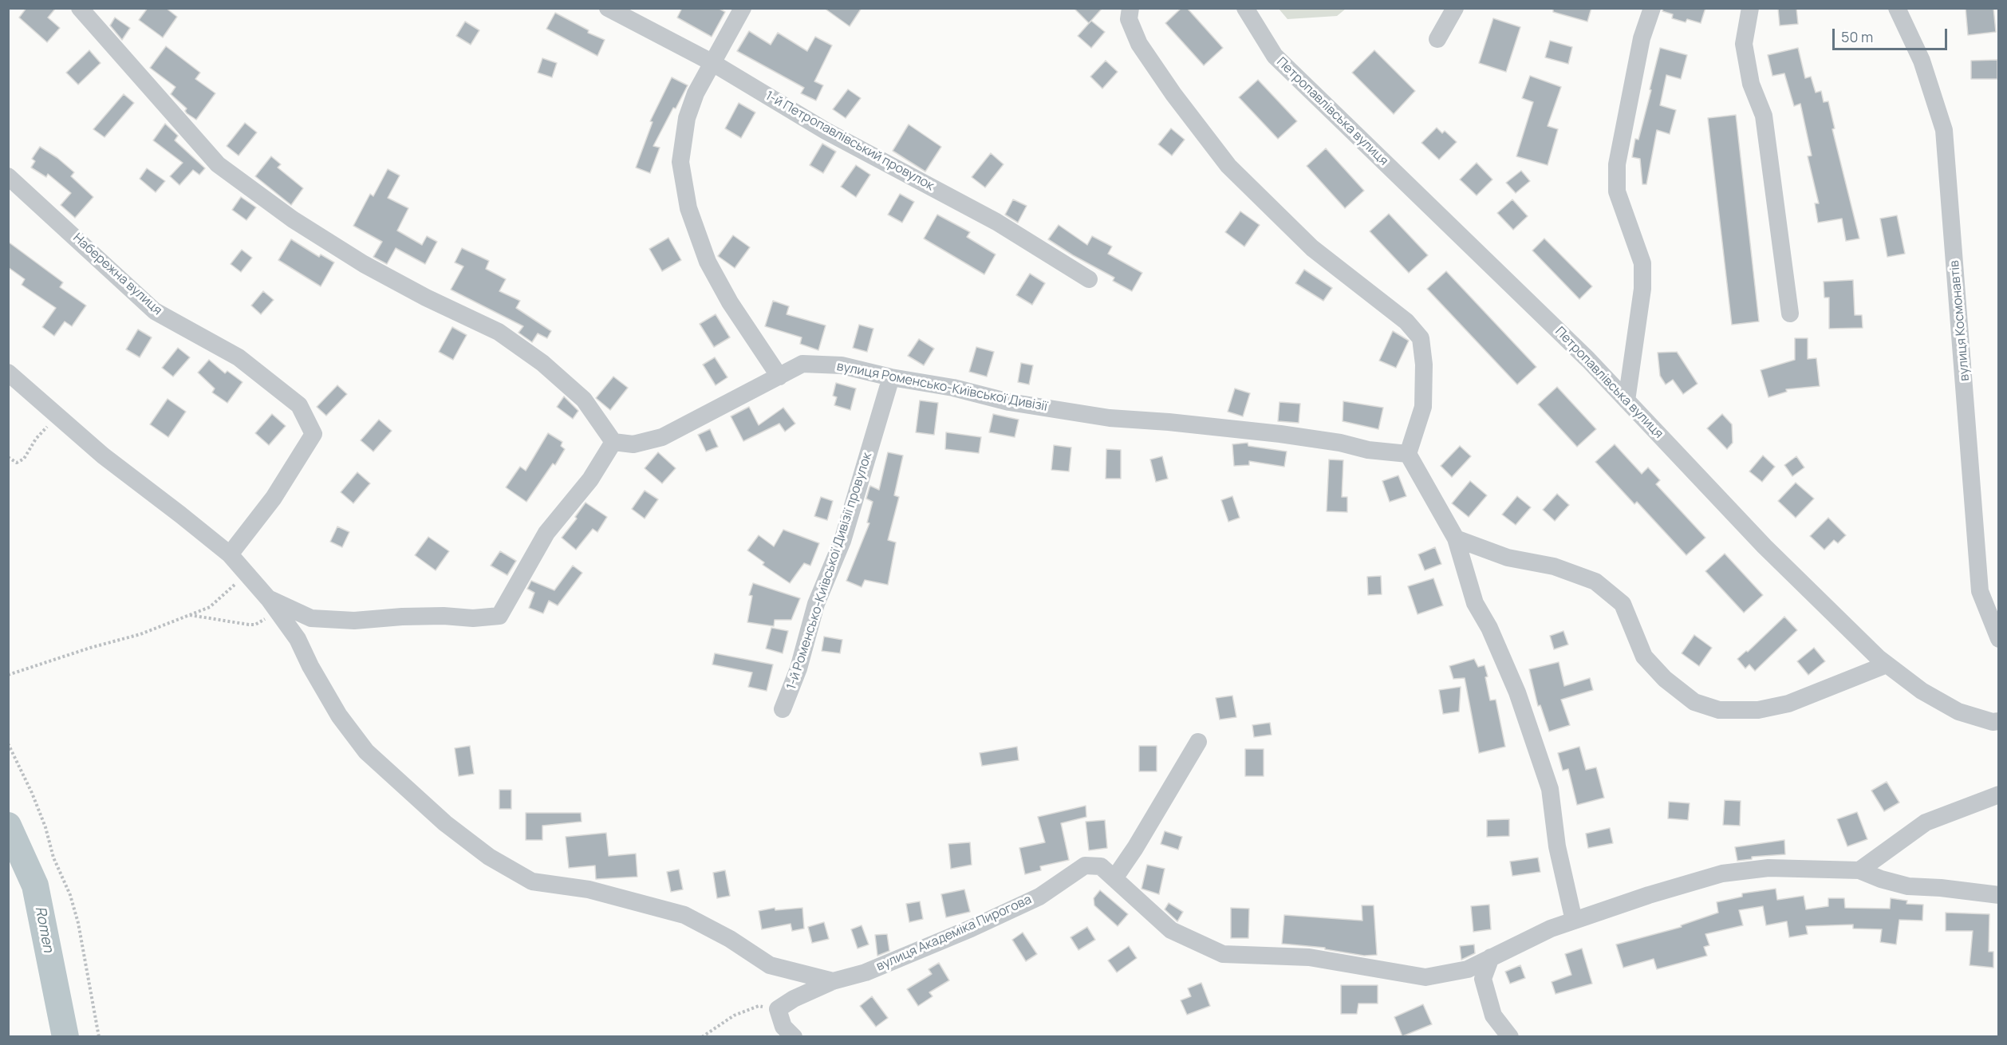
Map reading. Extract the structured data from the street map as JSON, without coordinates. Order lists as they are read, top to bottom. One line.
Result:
{"streets":{"street":["Петропавлівська вулиця","1-й Петропавлівський провулок","Набережна вулиця","вулиця Космонавтів","вулиця Роменсько-Київської Дивізії","1-й Роменсько-Київської Дивізії провулок","вулиця Академіка Пирогова"]},"crossings":[["вулиця Роменсько-Київської Дивізії","1-й Роменсько-Київської Дивізії провулок"]],"water":["Romen"],"scale_bar":"50 m"}
